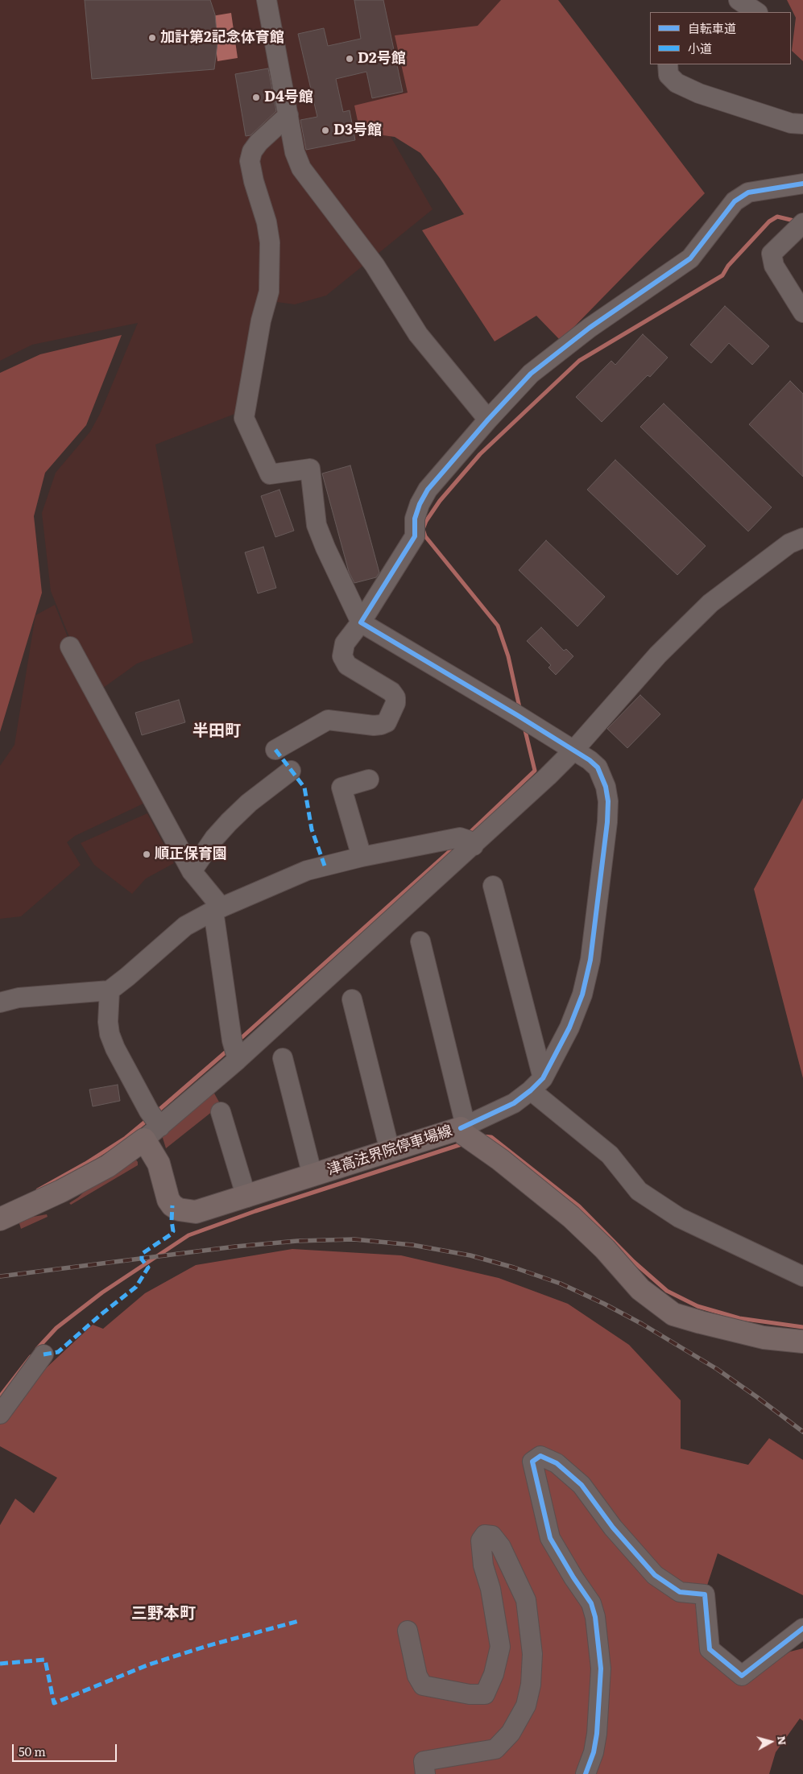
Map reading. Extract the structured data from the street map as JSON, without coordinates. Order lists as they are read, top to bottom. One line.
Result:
{"streets":{"main road":["津高法界院停車場線"]},"districts":["半田町","三野本町"],"places":["加計第2記念体育館","D2号館","D4号館","D3号館","順正保育園"],"legend":["自転車道","小道"],"scale_bar":"50 m","north":"right"}
